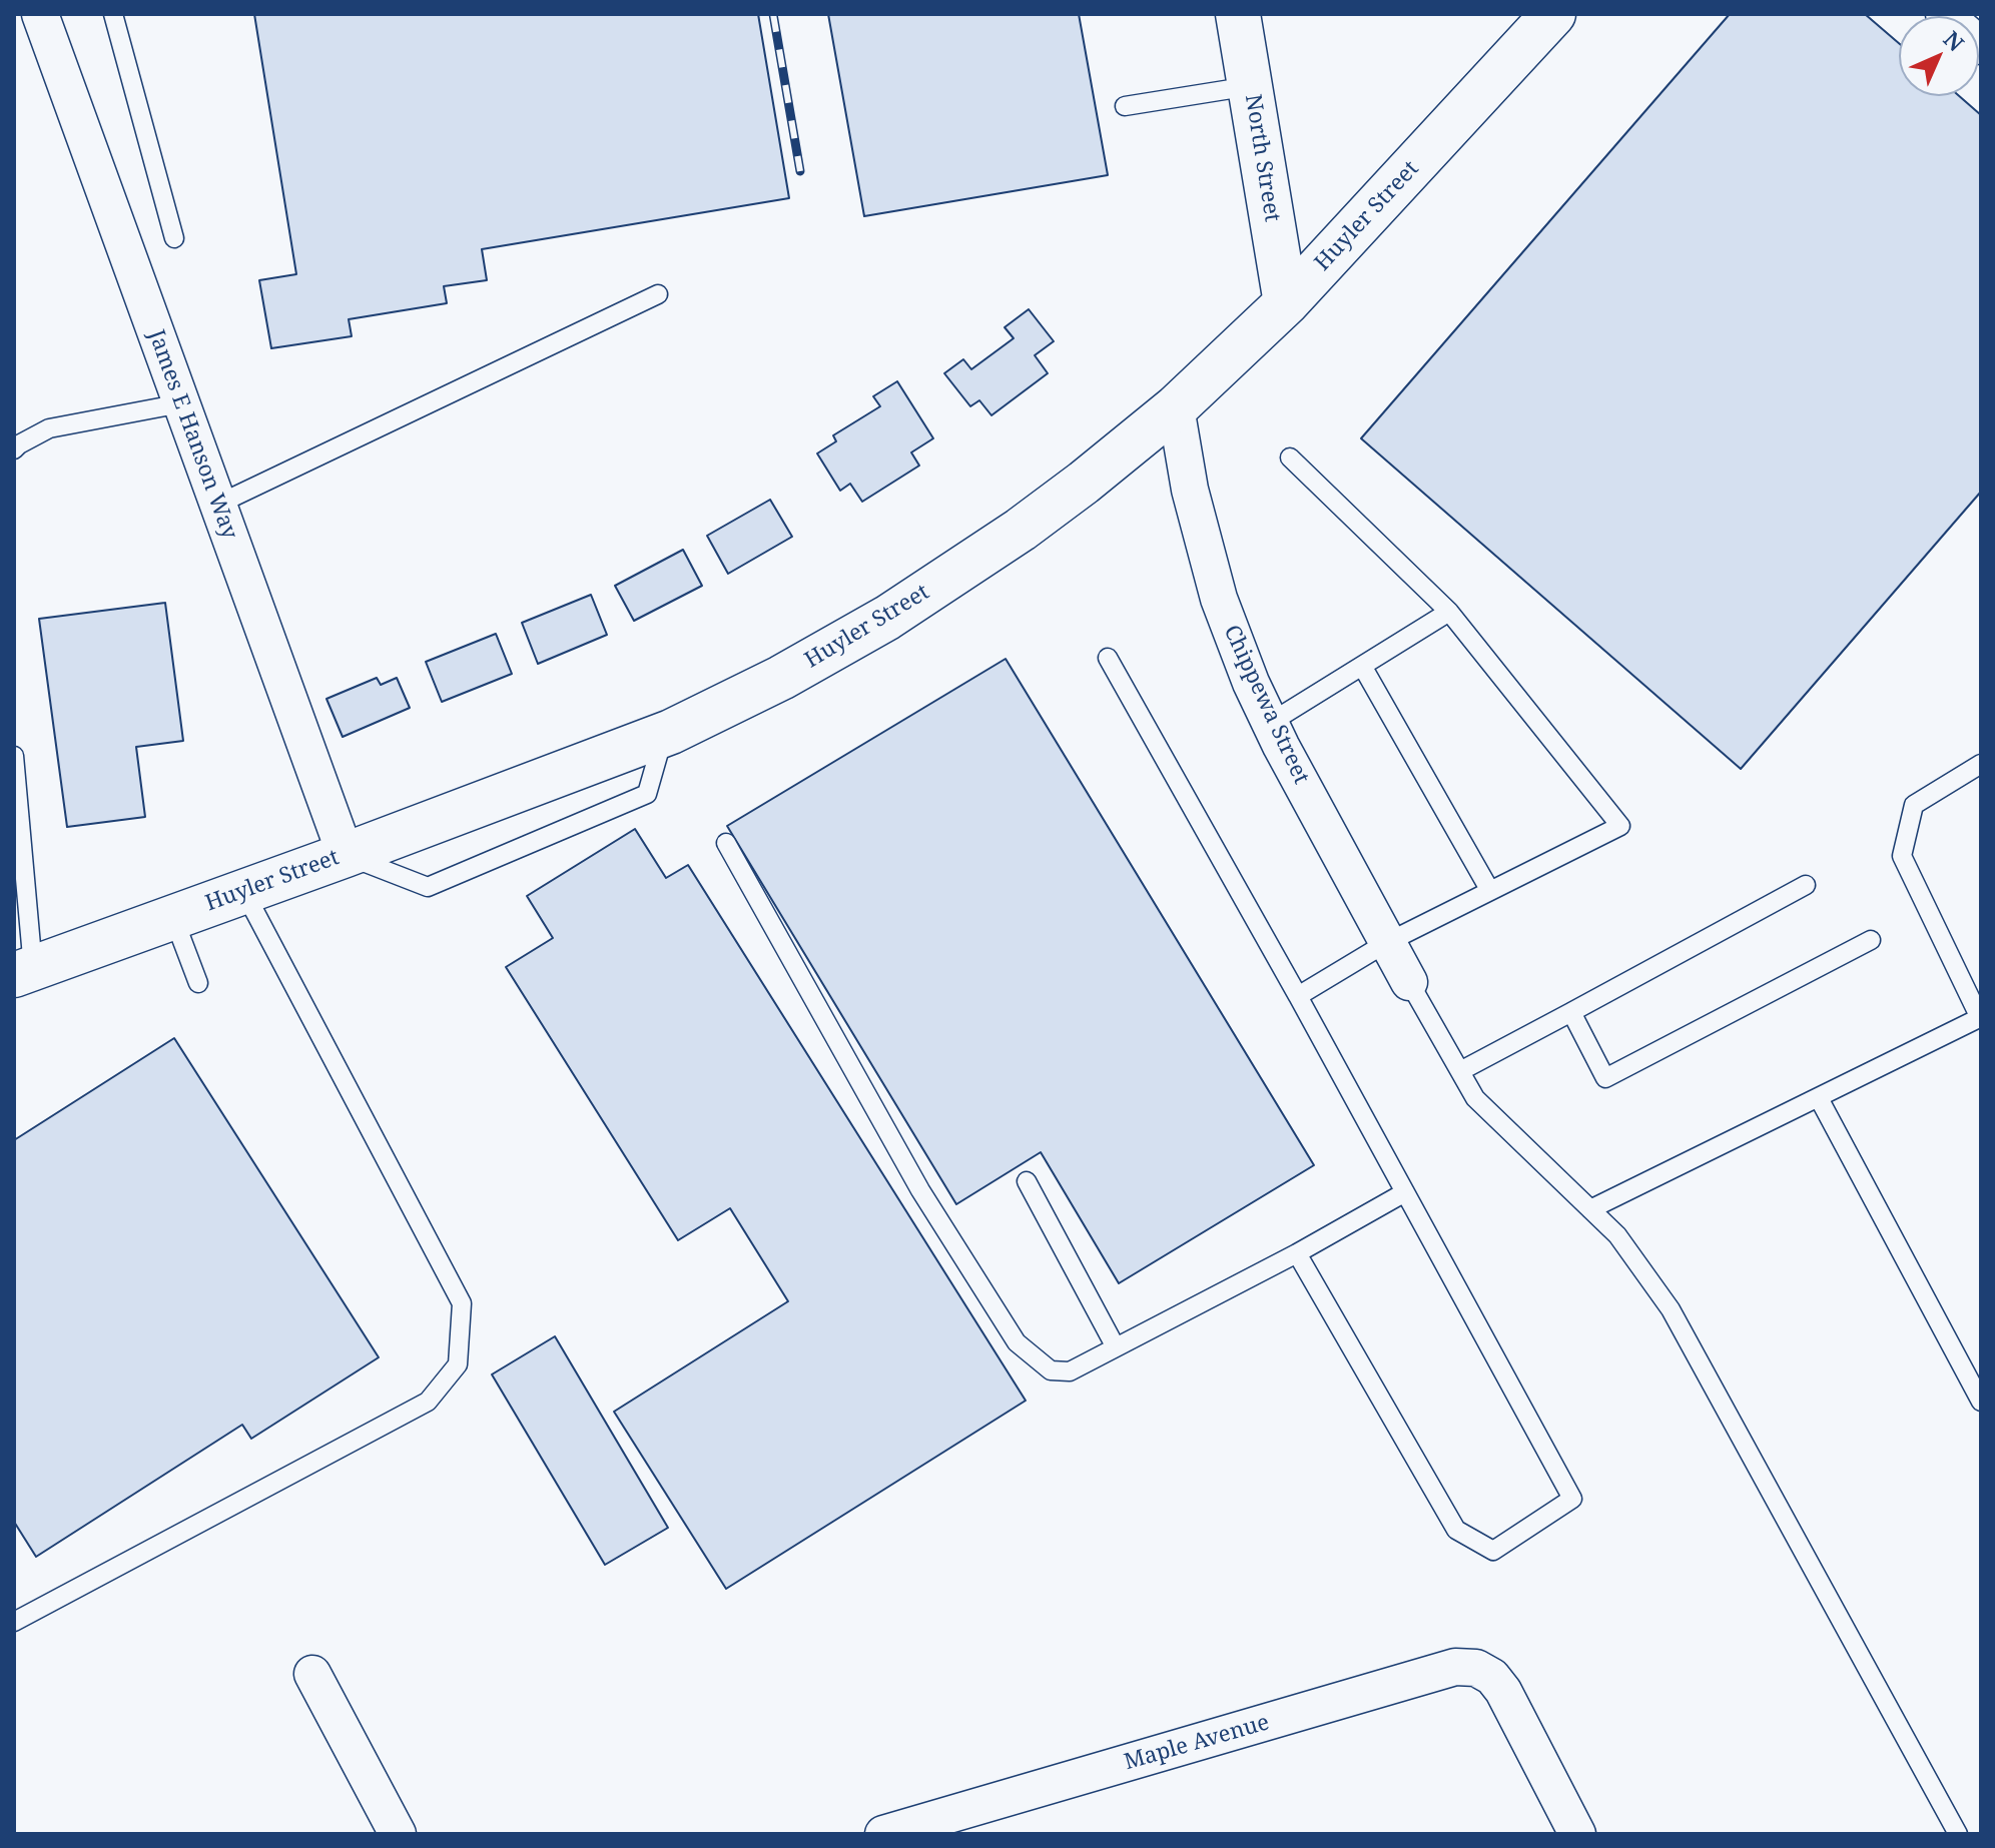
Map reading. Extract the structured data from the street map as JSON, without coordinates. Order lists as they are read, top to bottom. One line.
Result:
{"streets":{"street":["North Street","Huyler Street","James E Hanson Way","Chippewa Street","Maple Avenue"]},"crossings":[["North Street","Huyler Street"],["Huyler Street","James E Hanson Way"],["Huyler Street","Chippewa Street"]],"north":"top right"}
